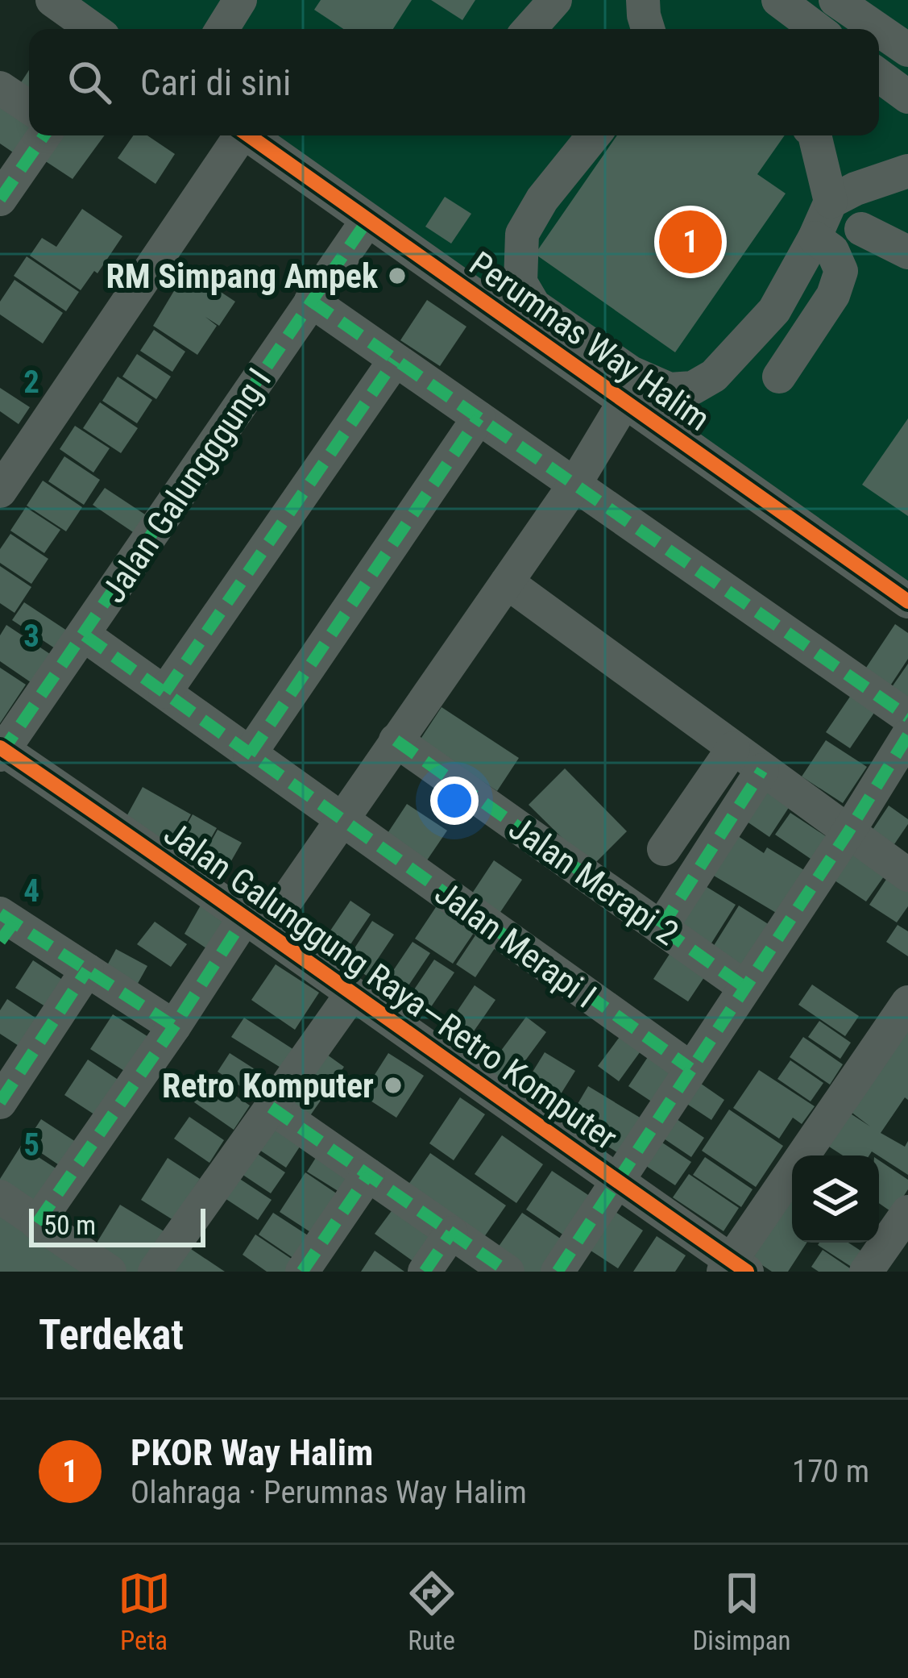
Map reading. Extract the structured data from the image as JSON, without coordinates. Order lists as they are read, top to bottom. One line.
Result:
{"streets":{"street":["Perumnas Way Halim","Jalan Galungggung I","Jalan Merapi 2","Jalan Merapi I","Jalan Galunggung Raya—Retro Komputer"]},"crossings":[["Perumnas Way Halim","Jalan Galungggung I"],["Perumnas Way Halim","Jalan Merapi 2"],["Perumnas Way Halim","Jalan Merapi I"],["Perumnas Way Halim","Jalan Galunggung Raya—Retro Komputer"],["Jalan Galungggung I","Jalan Merapi I"],["Jalan Galungggung I","Jalan Galunggung Raya—Retro Komputer"]],"places":["RM Simpang Ampek","Retro Komputer"],"scale_bar":"50 m","page":{"search":"Cari di sini","pins":"1","scale":"50 m","heading":"Terdekat","list":[{"mark":"1","name":"PKOR Way Halim","note":"Olahraga · Perumnas Way Halim","value":"170 m"}],"nav":["Peta","Rute","Disimpan"]},"grid":{"rows":["2","3","4","5"]}}
